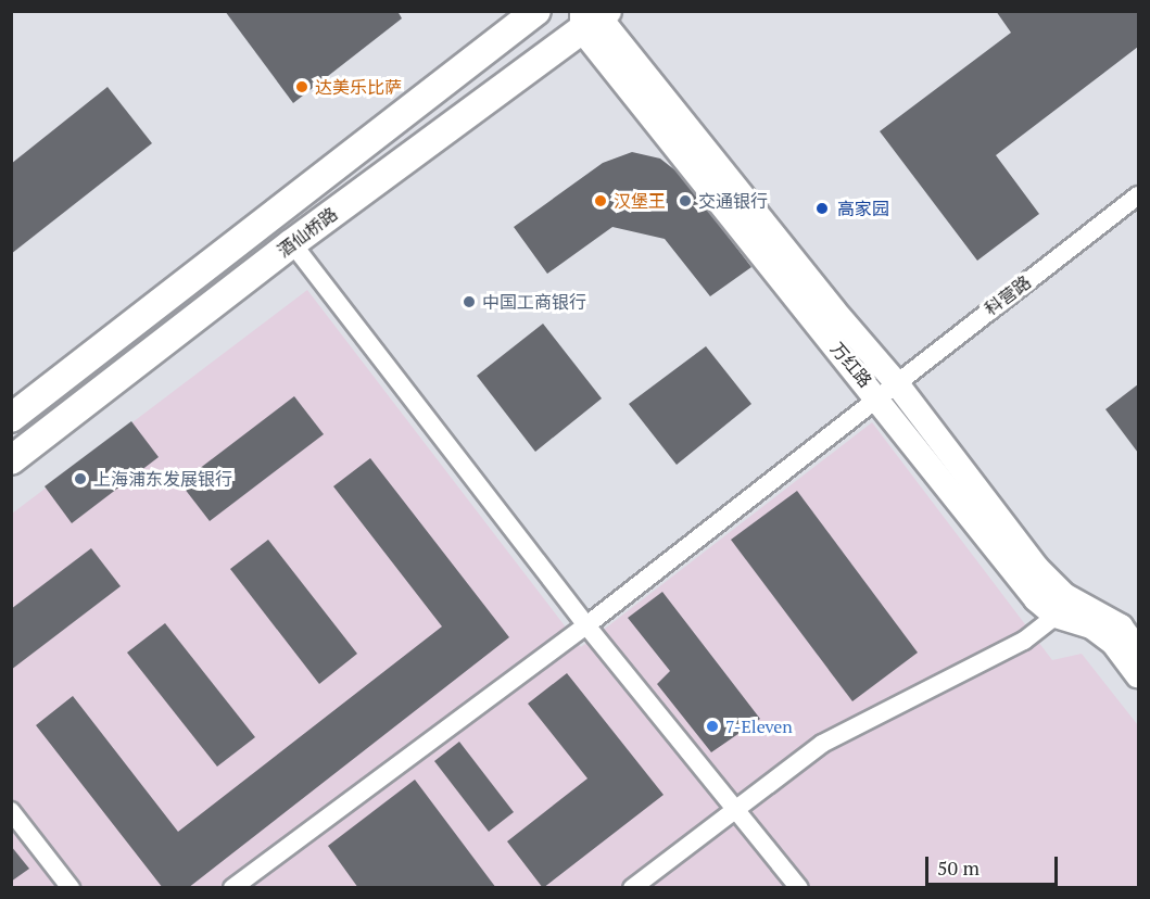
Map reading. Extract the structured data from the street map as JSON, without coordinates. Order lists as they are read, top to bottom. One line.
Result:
{"streets":{"main road":["酒仙桥路"],"street":["科营路","万红路"]},"crossings":[["酒仙桥路","万红路"],["科营路","万红路"]],"places":["达美乐比萨","汉堡王","交通银行","高家园","中国工商银行","上海浦东发展银行","7-Eleven"],"scale_bar":"50 m"}
